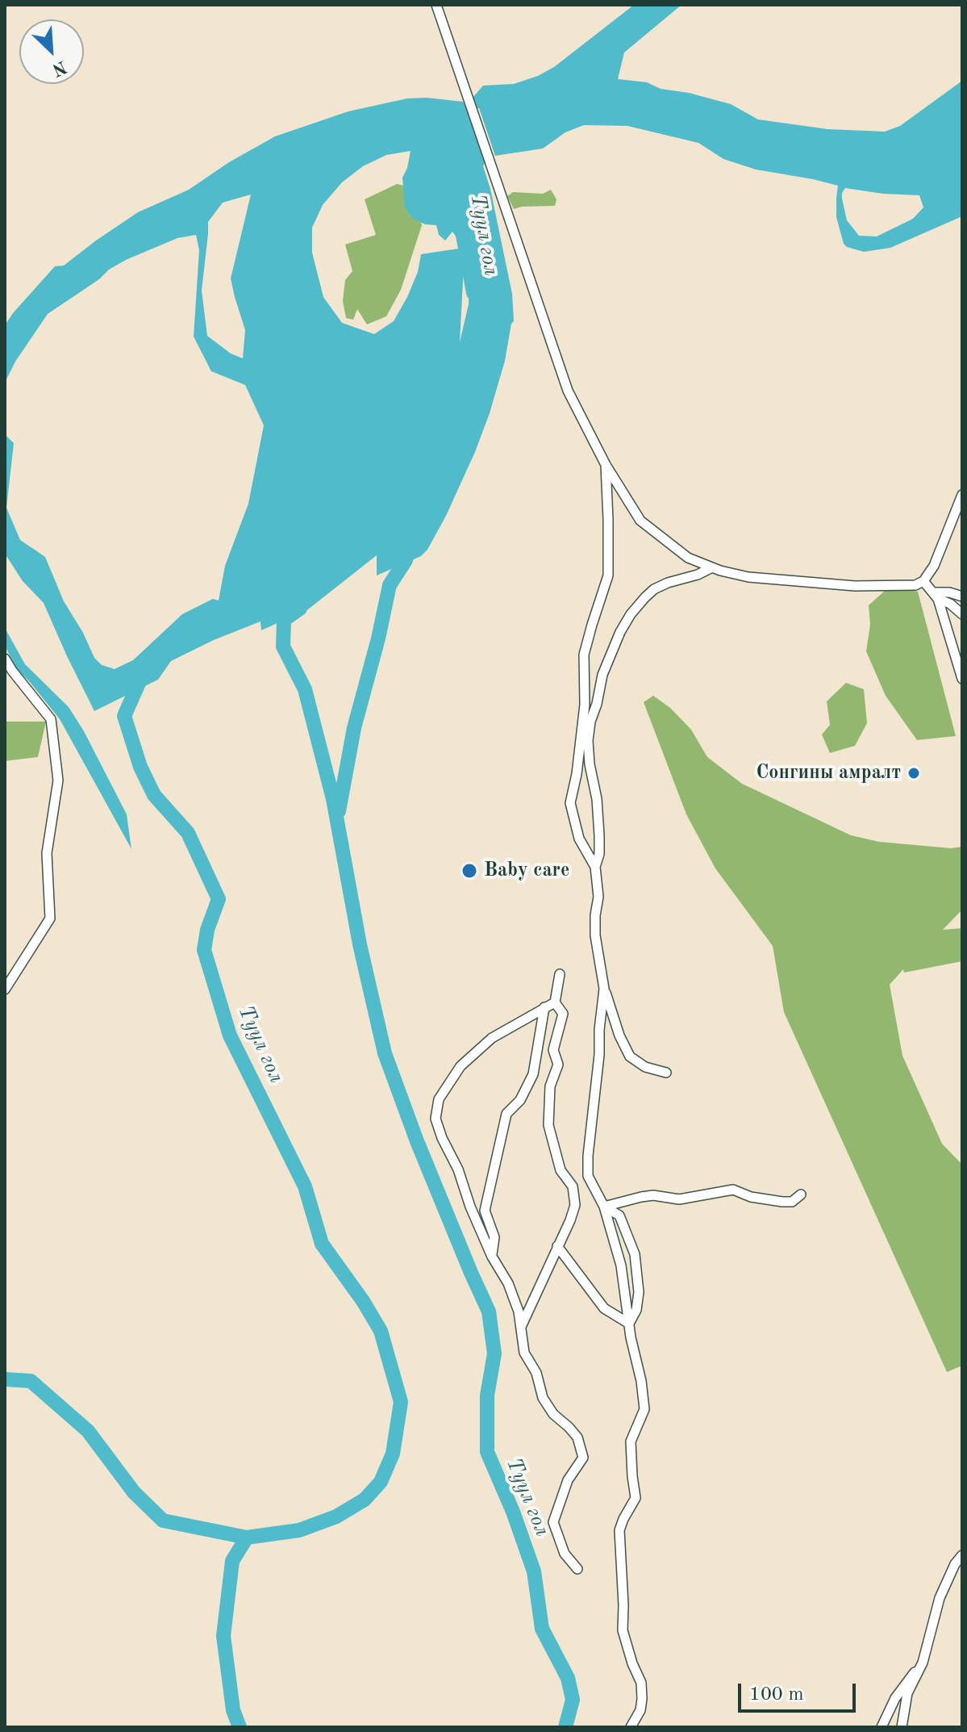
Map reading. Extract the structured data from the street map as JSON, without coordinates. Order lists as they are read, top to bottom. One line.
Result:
{"water":["Туул гол"],"places":["Сонгины амралт","Baby care"],"scale_bar":"100 m","north":"bottom right"}
